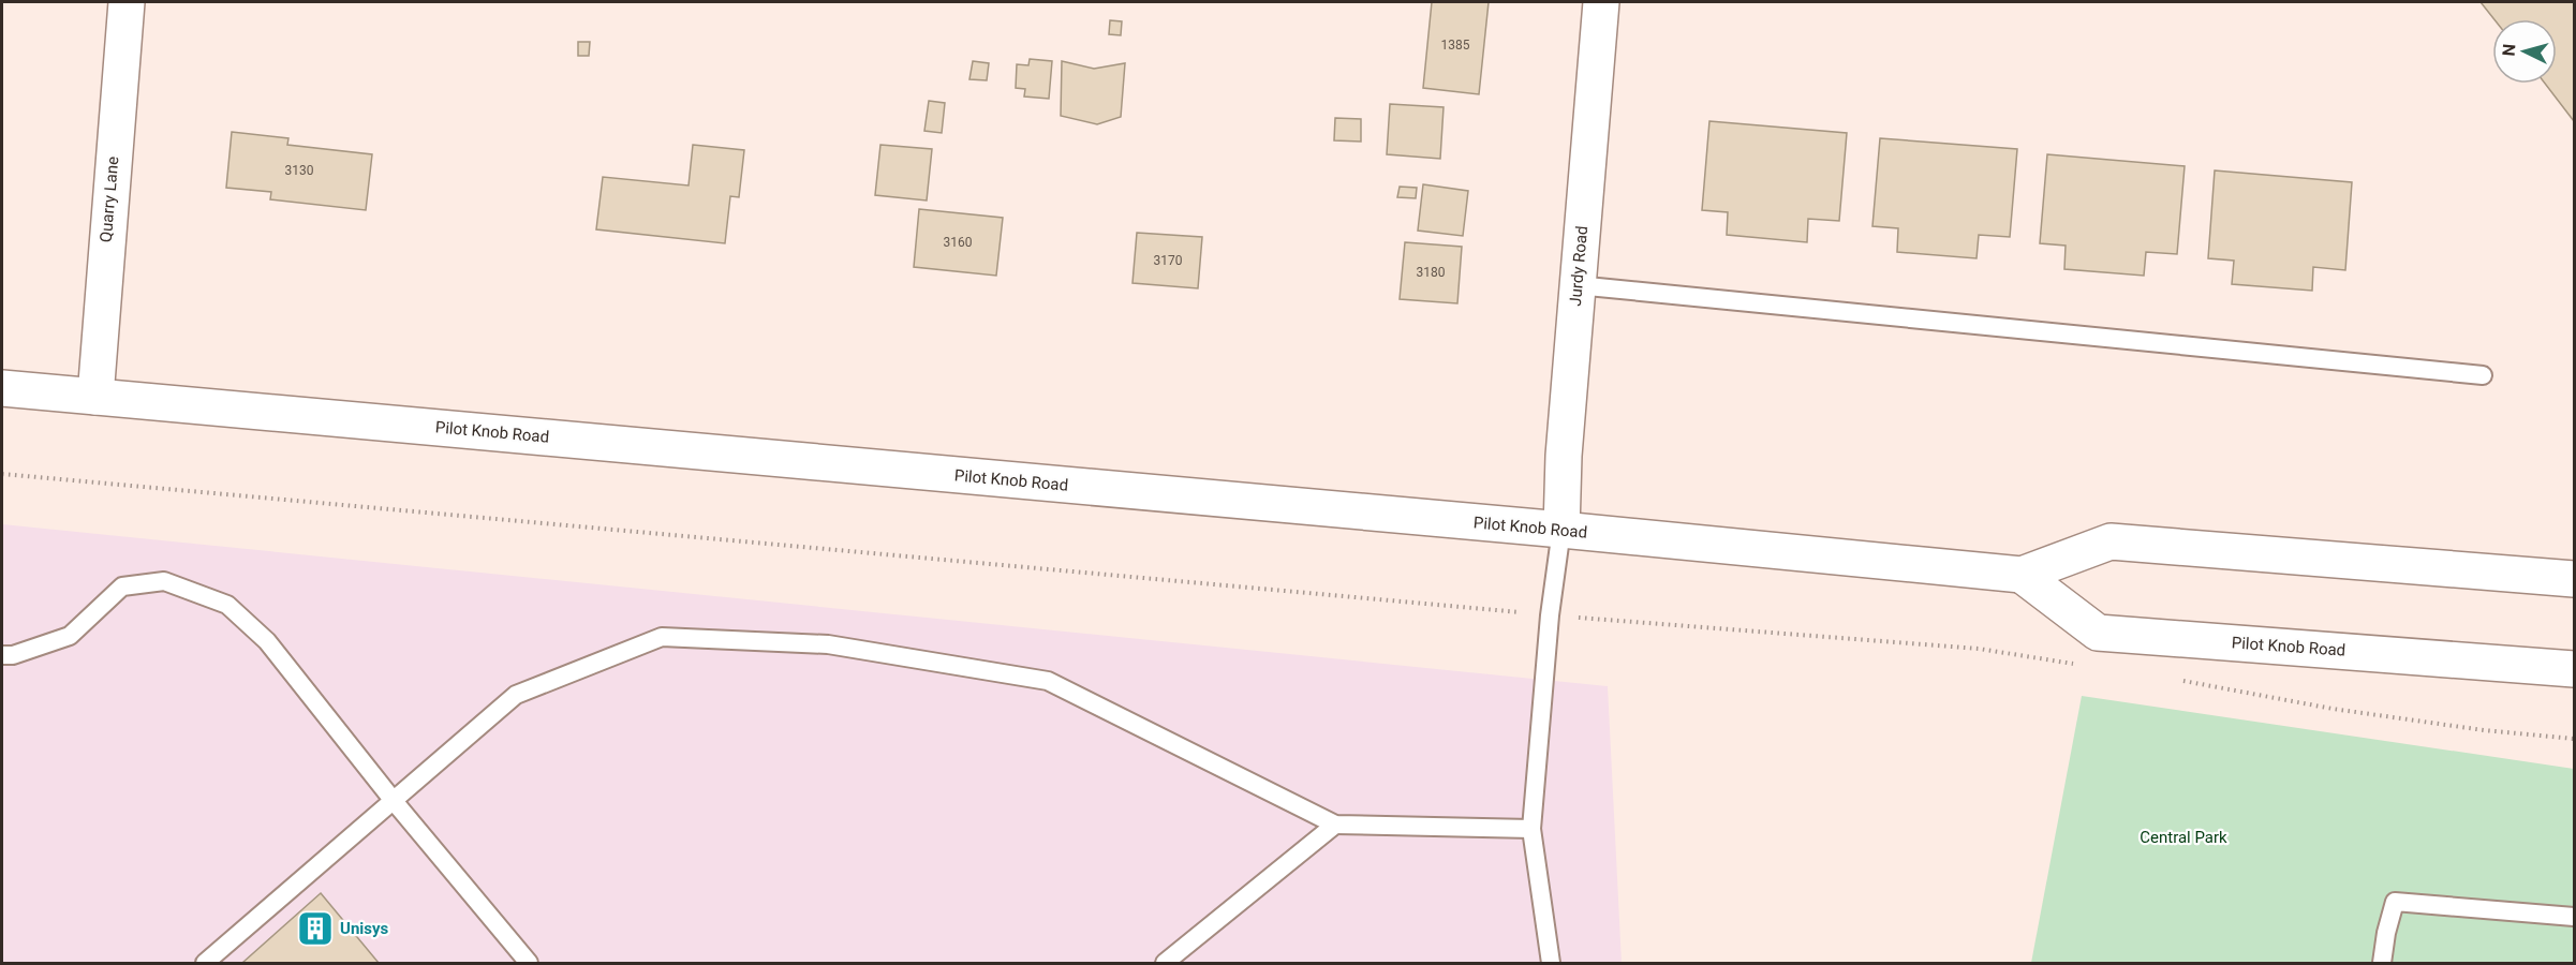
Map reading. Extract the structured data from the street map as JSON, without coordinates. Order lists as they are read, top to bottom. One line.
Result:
{"streets":{"main road":["Quarry Lane","Jurdy Road","Pilot Knob Road"]},"crossings":[["Quarry Lane","Pilot Knob Road"],["Jurdy Road","Pilot Knob Road"]],"parks":["Central Park"],"places":{"building":["Unisys"]},"house_numbers":["1385","3130","3160","3170","3180"],"north":"left"}
